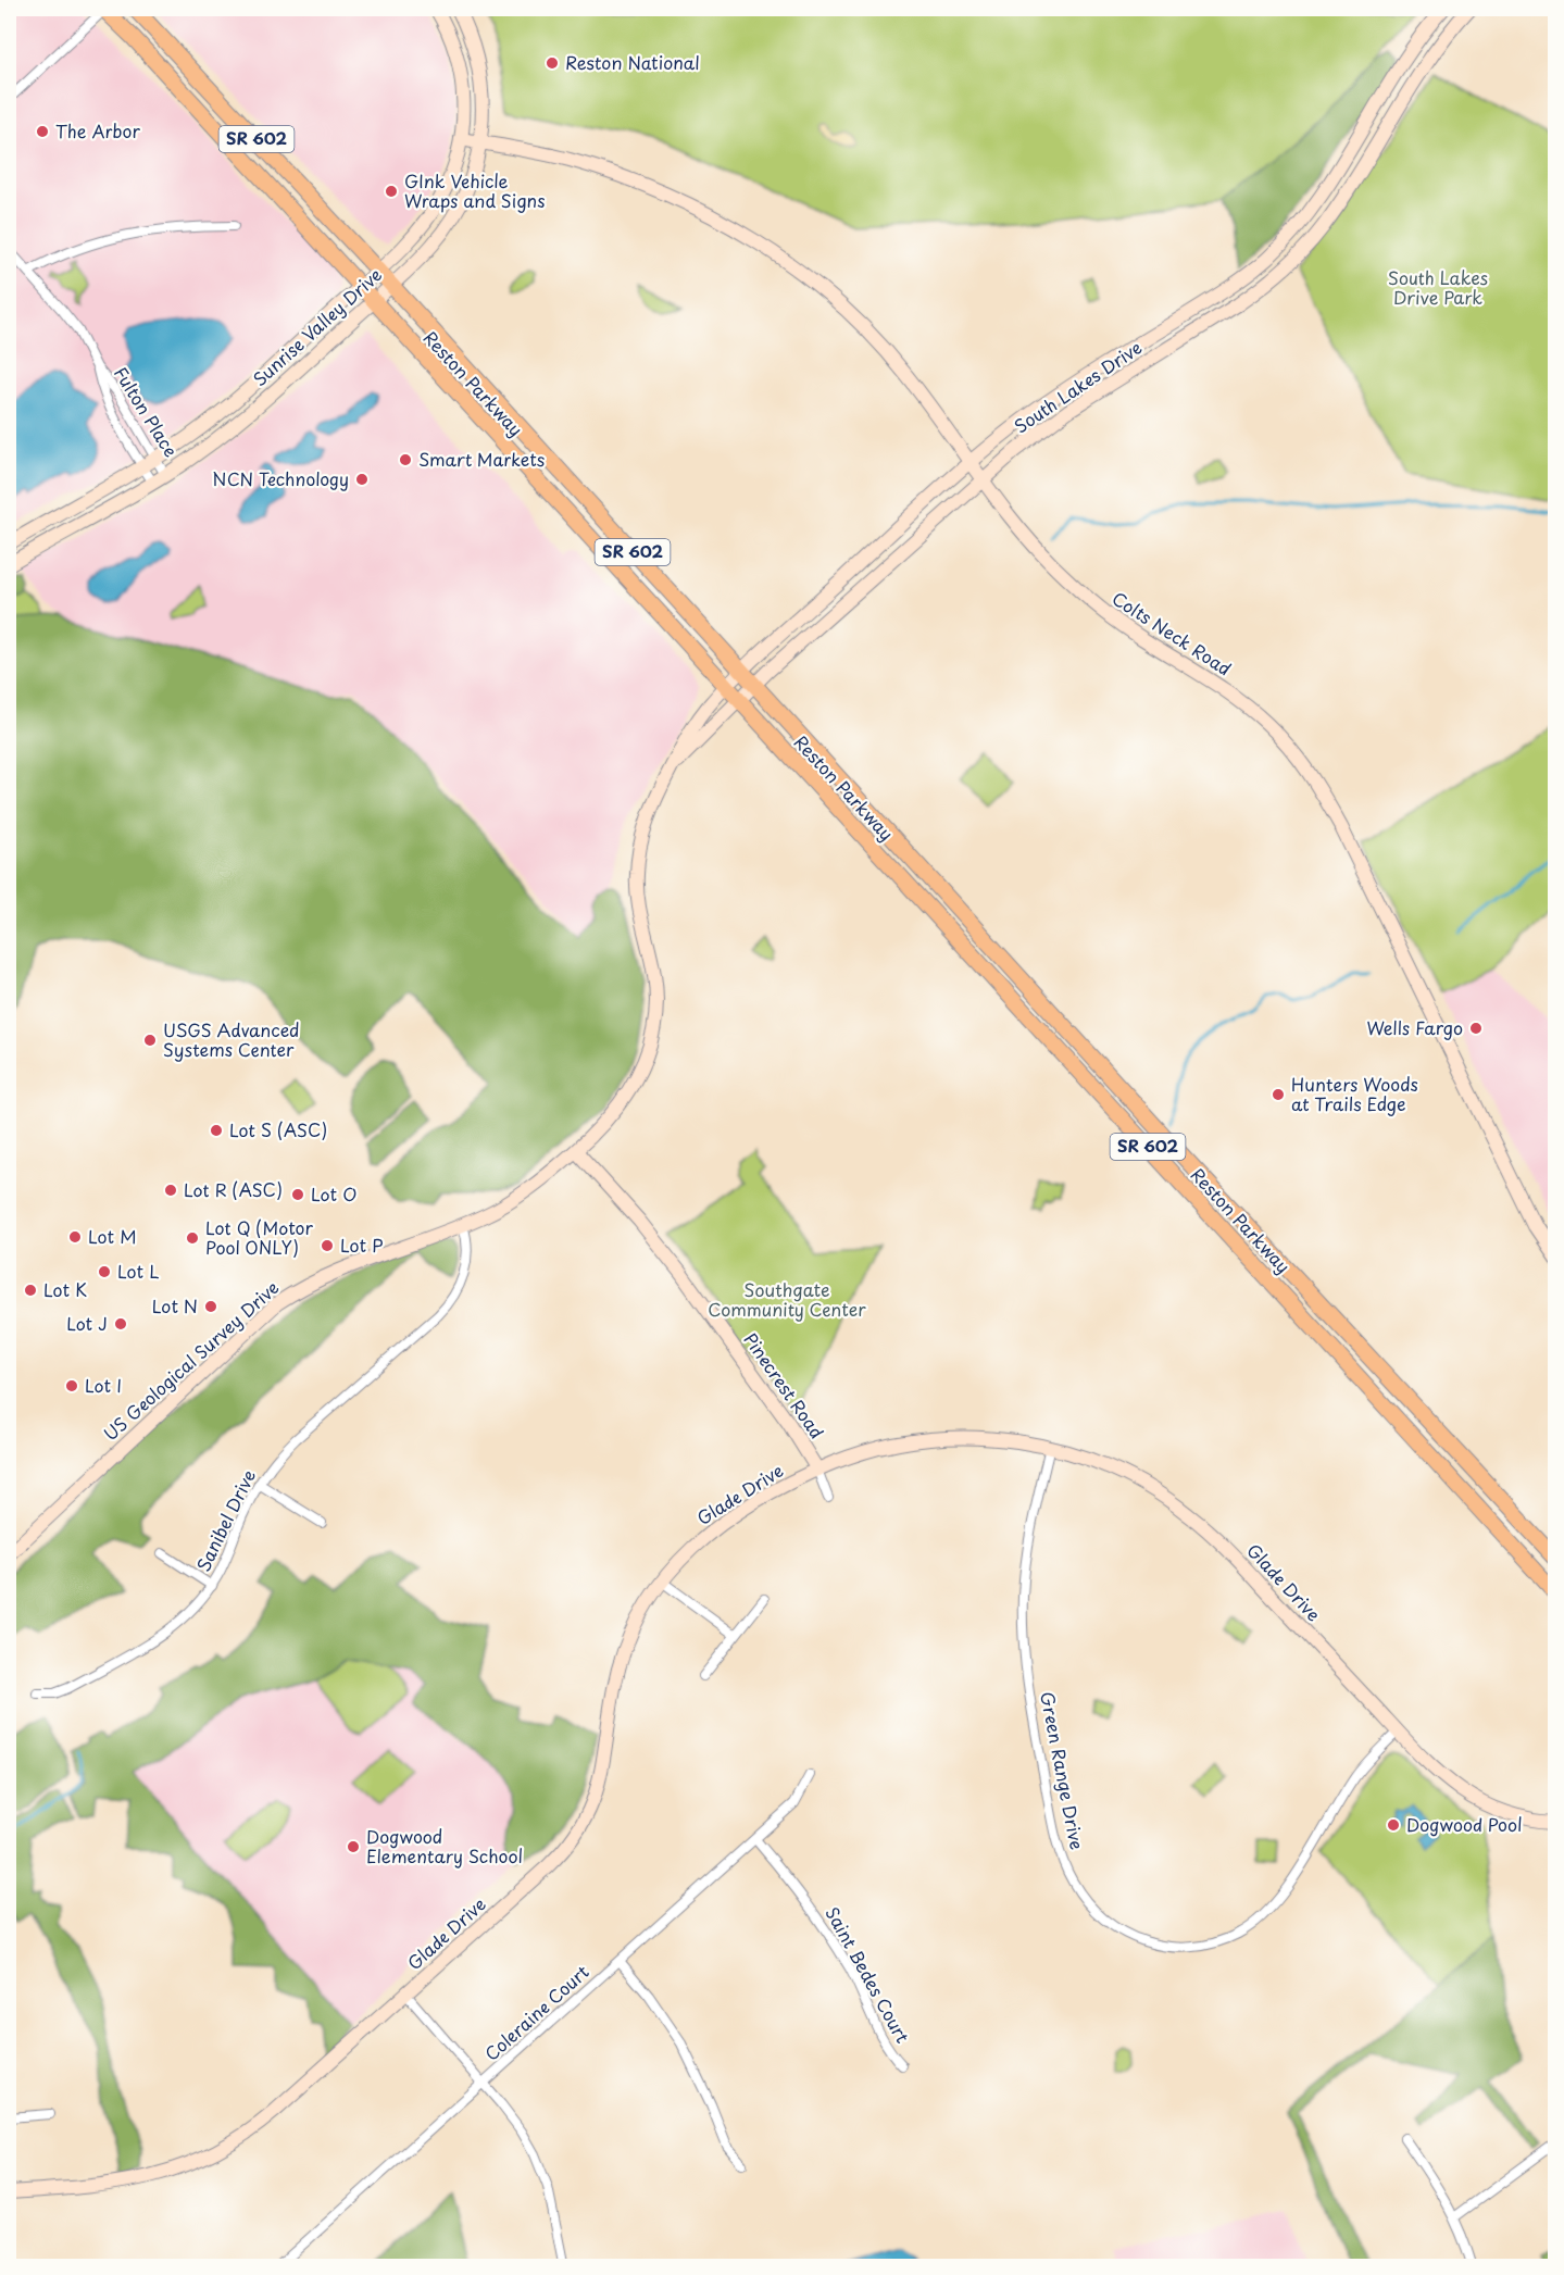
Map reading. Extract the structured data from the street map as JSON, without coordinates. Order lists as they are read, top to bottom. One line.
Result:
{"streets":{"main road":["SR 602","Reston Parkway"],"street":["Sunrise Valley Drive","South Lakes Drive","Fulton Place","Colts Neck Road","US Geological Survey Drive","Pinecrest Road","Glade Drive","Sanibel Drive","Green Range Drive","Saint Bedes Court","Coleraine Court"]},"crossings":[["Sunrise Valley Drive","Reston Parkway"],["Sunrise Valley Drive","Fulton Place"],["Sunrise Valley Drive","Colts Neck Road"],["Reston Parkway","South Lakes Drive"],["South Lakes Drive","Colts Neck Road"],["South Lakes Drive","US Geological Survey Drive"],["South Lakes Drive","Pinecrest Road"],["South Lakes Drive","Sanibel Drive"],["US Geological Survey Drive","Sanibel Drive"],["Pinecrest Road","Glade Drive"],["Glade Drive","Green Range Drive"],["Saint Bedes Court","Coleraine Court"]],"parks":["South Lakes Drive Park","Southgate Community Center"],"places":["Reston National","The Arbor","GInk Vehicle Wraps and Signs","Smart Markets","NCN Technology","Wells Fargo","USGS Advanced Systems Center","Hunters Woods at Trails Edge","Lot S (ASC)","Lot R (ASC)","Lot O","Lot M","Lot Q (Motor Pool ONLY)","Lot P","Lot L","Lot K","Lot N","Lot J","Lot I","Dogwood Pool","Dogwood Elementary School"]}
